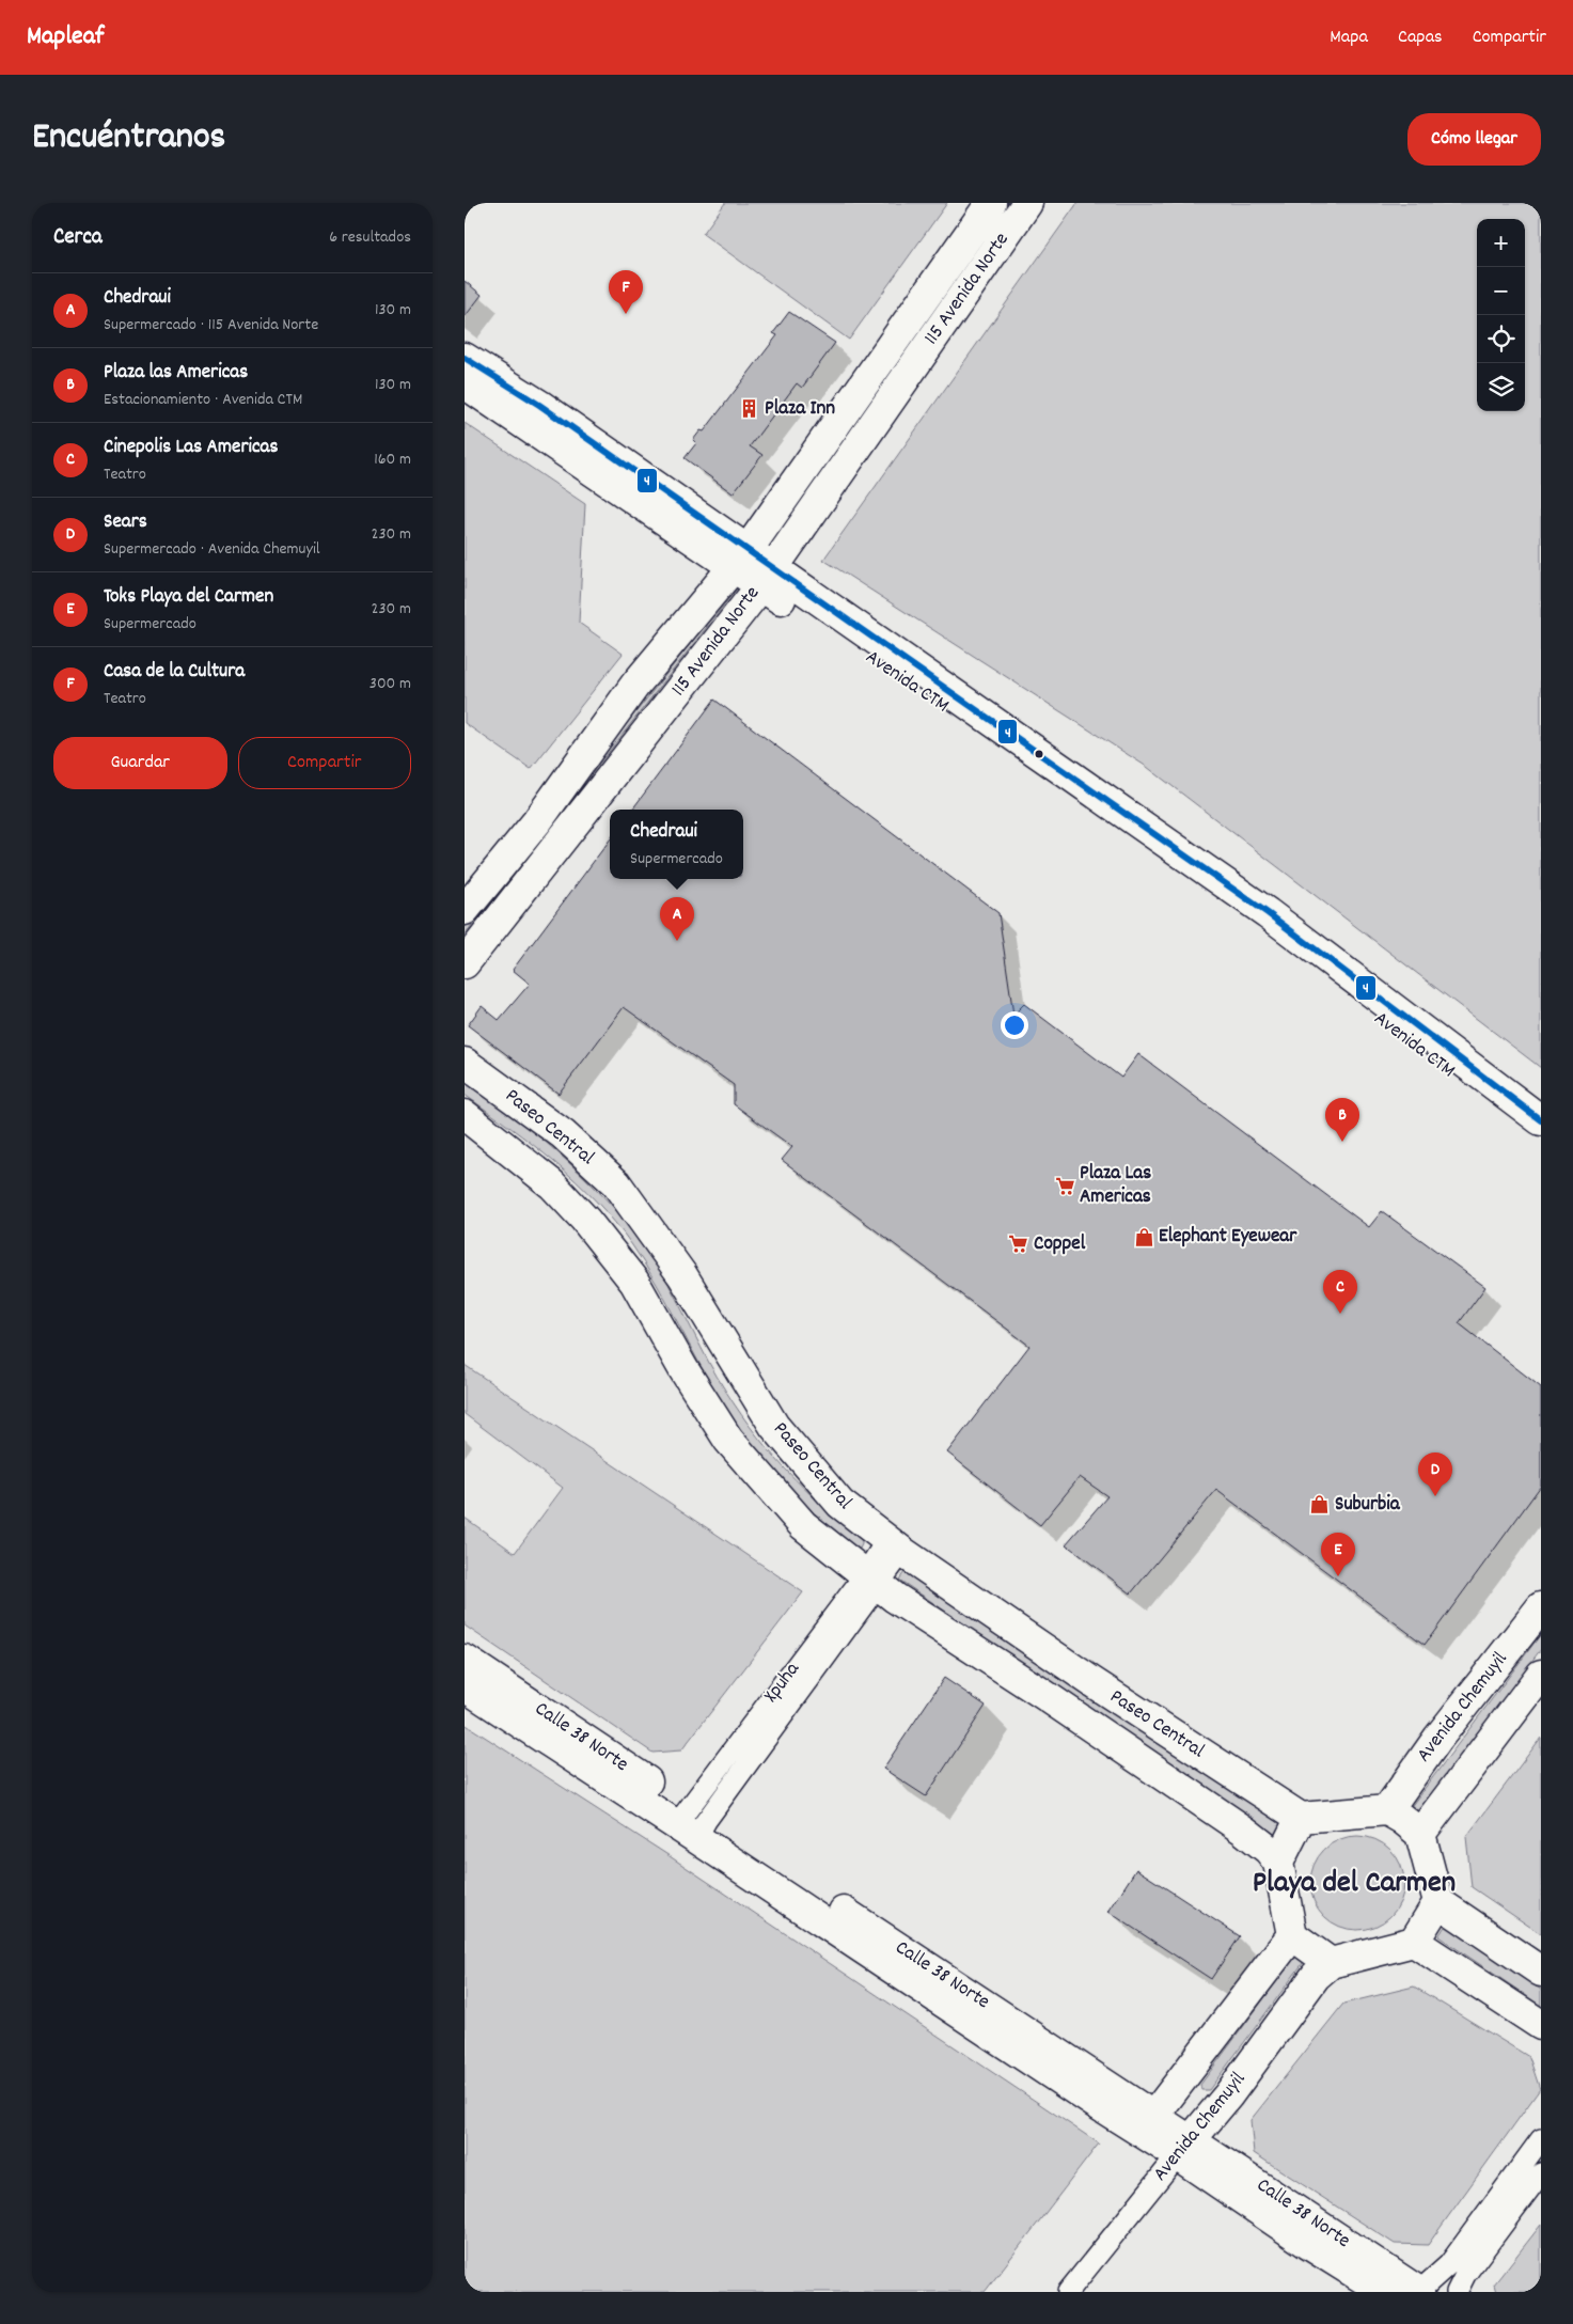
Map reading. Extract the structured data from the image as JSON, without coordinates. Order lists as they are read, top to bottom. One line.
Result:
{"streets":{"main road":["115 Avenida Norte","Avenida CTM","Paseo Central","Avenida Chemuyil","Calle 38 Norte"],"street":["Xpuha"]},"crossings":[["115 Avenida Norte","Avenida CTM"],["Paseo Central","Xpuha"],["Paseo Central","Avenida Chemuyil"],["Xpuha","Calle 38 Norte"],["Avenida Chemuyil","Calle 38 Norte"]],"districts":["Playa del Carmen"],"places":{"building":["Plaza Inn"],"supermarket":["Plaza Las Americas","Coppel"],"shop":["Elephant Eyewear","Suburbia"]},"lines":["transit line 4"],"page":{"header":"Mapleaf","nav":["Mapa","Capas","Compartir"],"title":"Encuéntranos","buttons":["Cómo llegar",["Guardar","Compartir"]],"heading":["Cerca","6 resultados"],"map_buttons":["+","−"],"pins":["F","A","B","C","D","E"],"list":[{"mark":"A","name":"Chedraui","note":"Supermercado · 115 Avenida Norte","value":"130 m"},{"mark":"B","name":"Plaza las Americas","note":"Estacionamiento · Avenida CTM","value":"130 m"},{"mark":"C","name":"Cinepolis Las Americas","note":"Teatro","value":"160 m"},{"mark":"D","name":"Sears","note":"Supermercado · Avenida Chemuyil","value":"230 m"},{"mark":"E","name":"Toks Playa del Carmen","note":"Supermercado","value":"230 m"},{"mark":"F","name":"Casa de la Cultura","note":"Teatro","value":"300 m"}],"popup":["Chedraui","Supermercado"]}}
